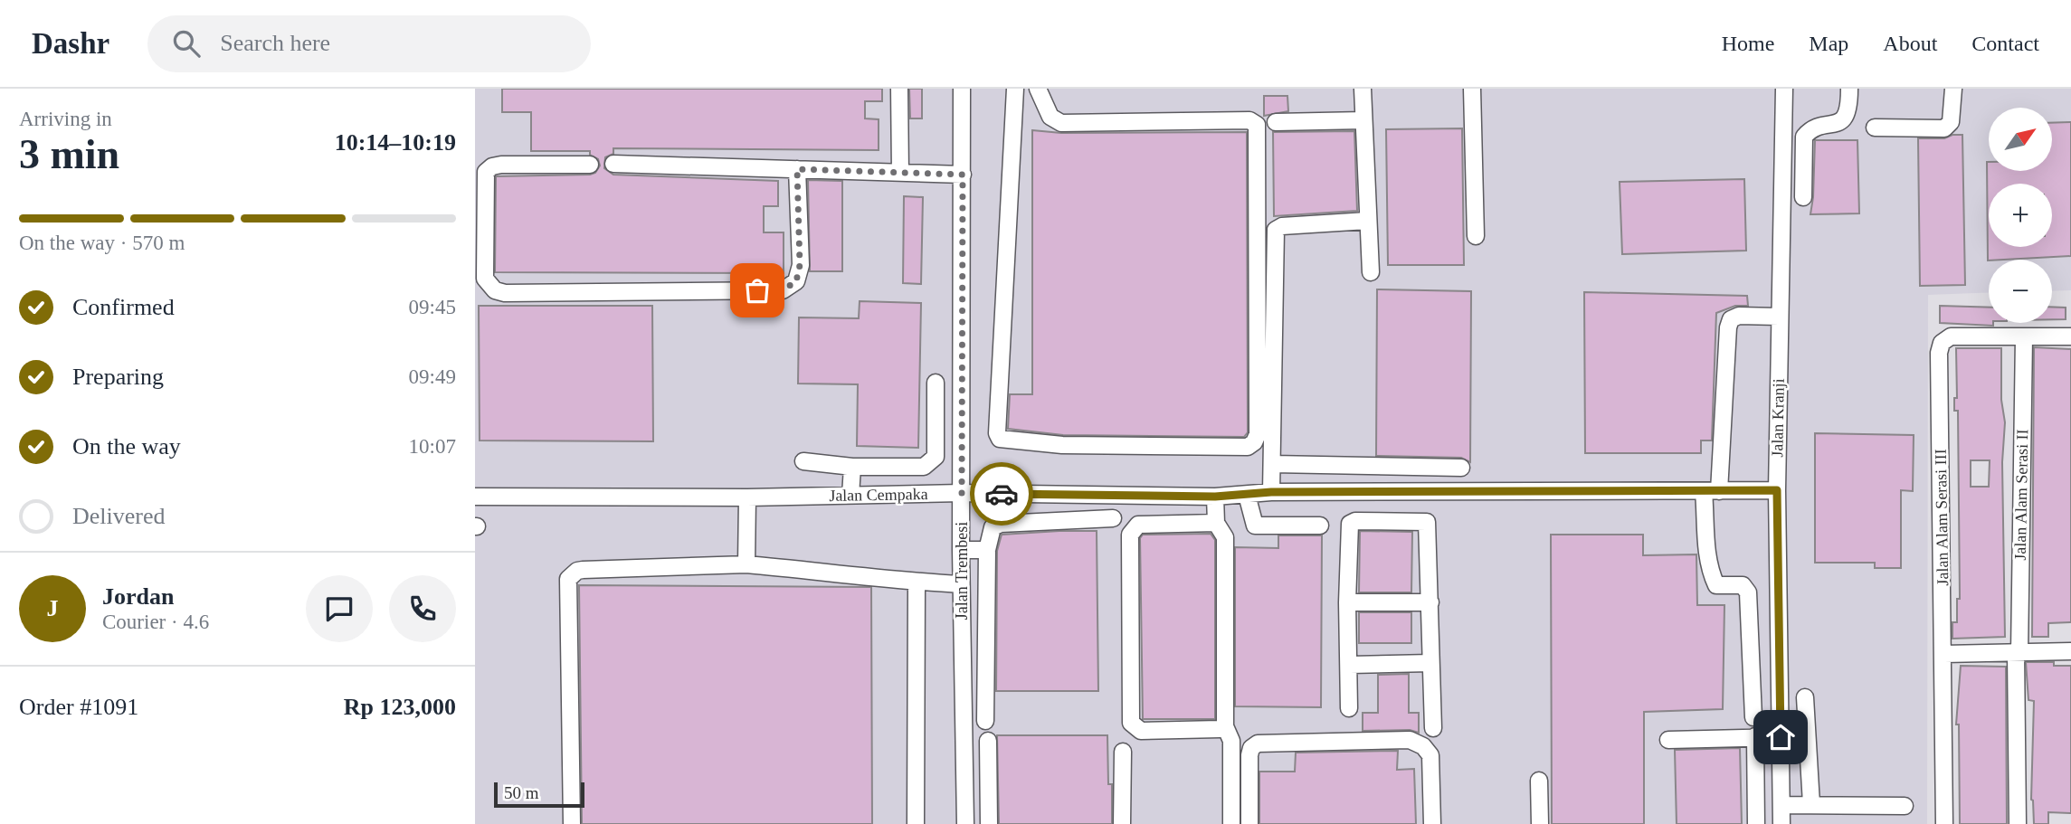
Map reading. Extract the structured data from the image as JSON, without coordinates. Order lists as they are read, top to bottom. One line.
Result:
{"streets":{"street":["Jalan Kranji","Jalan Cempaka","Jalan Alam Serasi II","Jalan Alam Serasi III","Jalan Trembesi"]},"crossings":[["Jalan Kranji","Jalan Cempaka"],["Jalan Cempaka","Jalan Trembesi"],["Jalan Alam Serasi II","Jalan Alam Serasi III"]],"scale_bar":"50 m","north":"top right","page":{"header":"Dashr","search":"Search here","nav":["Home","Map","About","Contact"],"heading":["3 min","Arriving in","10:14–10:19"],"panel":["Jordan","Courier · 4.6","Order #1091","Rp 123,000"],"map_buttons":["+","−"],"bar":"On the way · 570 m","list":[["Confirmed","09:45"],["Preparing","09:49"],["On the way","10:07"],"Delivered"],"round":"J","scale":"50 m"}}
